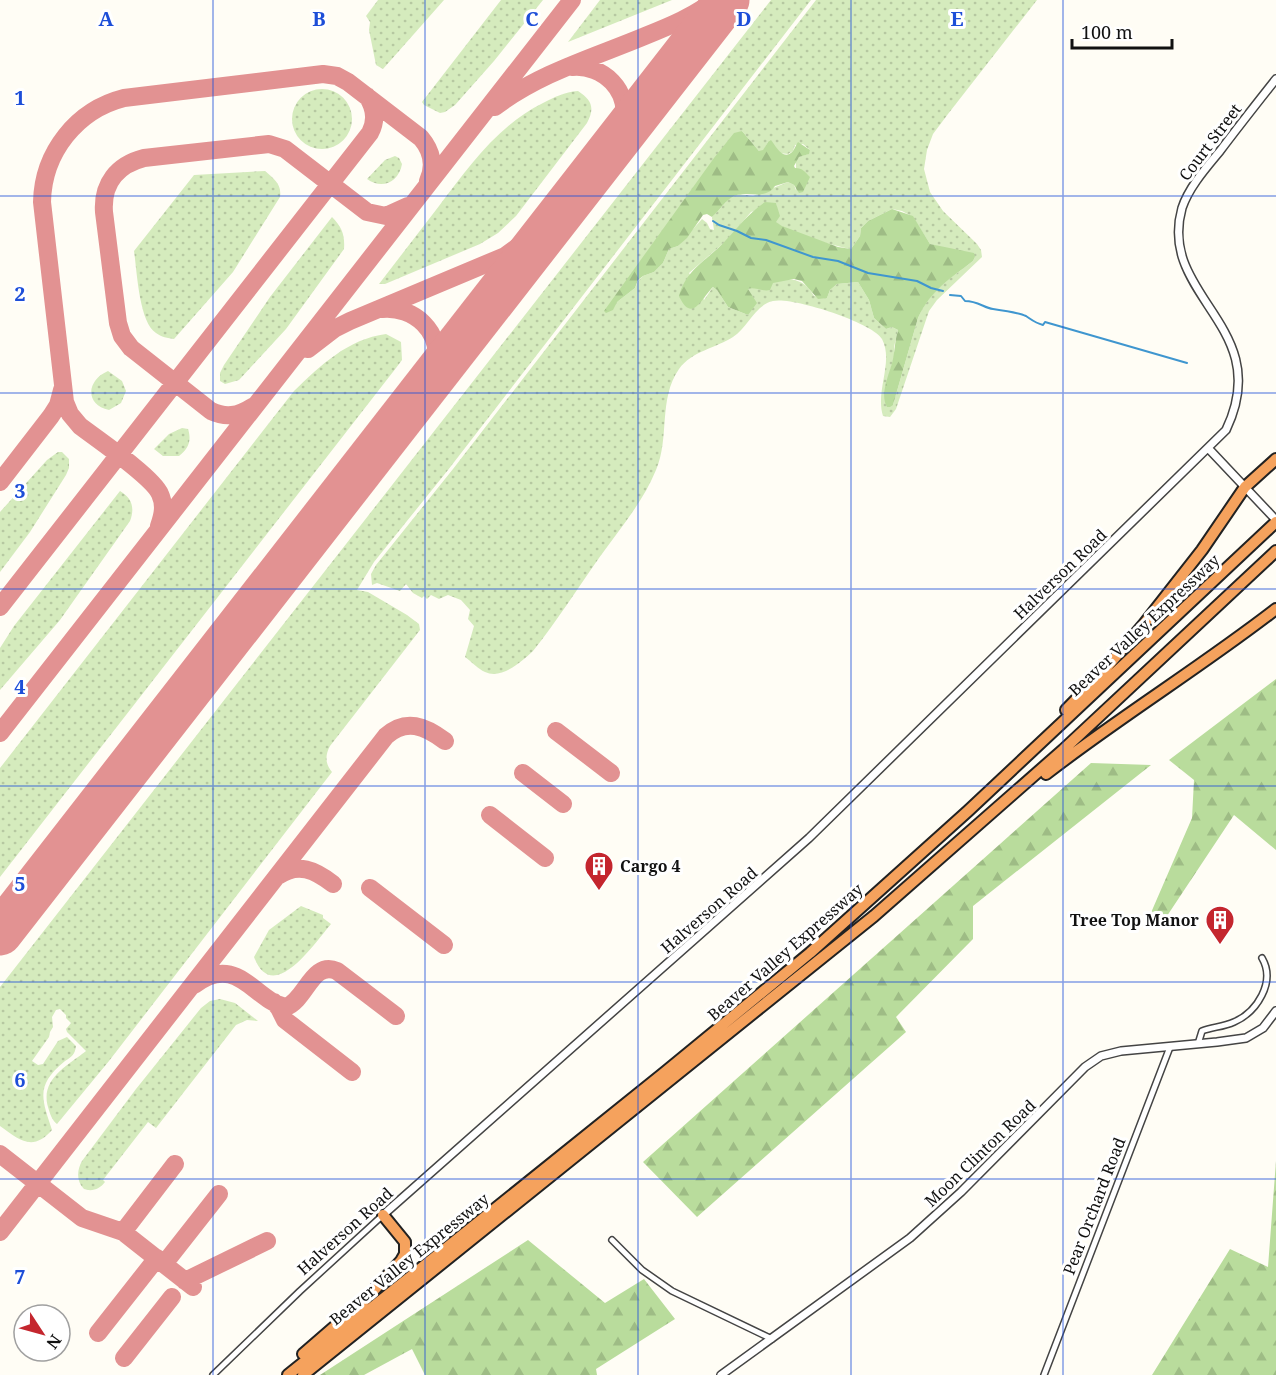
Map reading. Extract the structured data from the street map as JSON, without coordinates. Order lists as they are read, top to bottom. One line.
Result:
{"streets":{"highway":["Beaver Valley Expressway"],"street":["Court Street","Halverson Road","Moon Clinton Road","Pear Orchard Road"]},"crossings":[["Moon Clinton Road","Pear Orchard Road"]],"places":{"building":["Cargo 4","Tree Top Manor"]},"scale_bar":"100 m","north":"bottom right","grid":{"columns":["A","B","C","D","E"],"rows":["1","2","3","4","5","6","7"]}}
